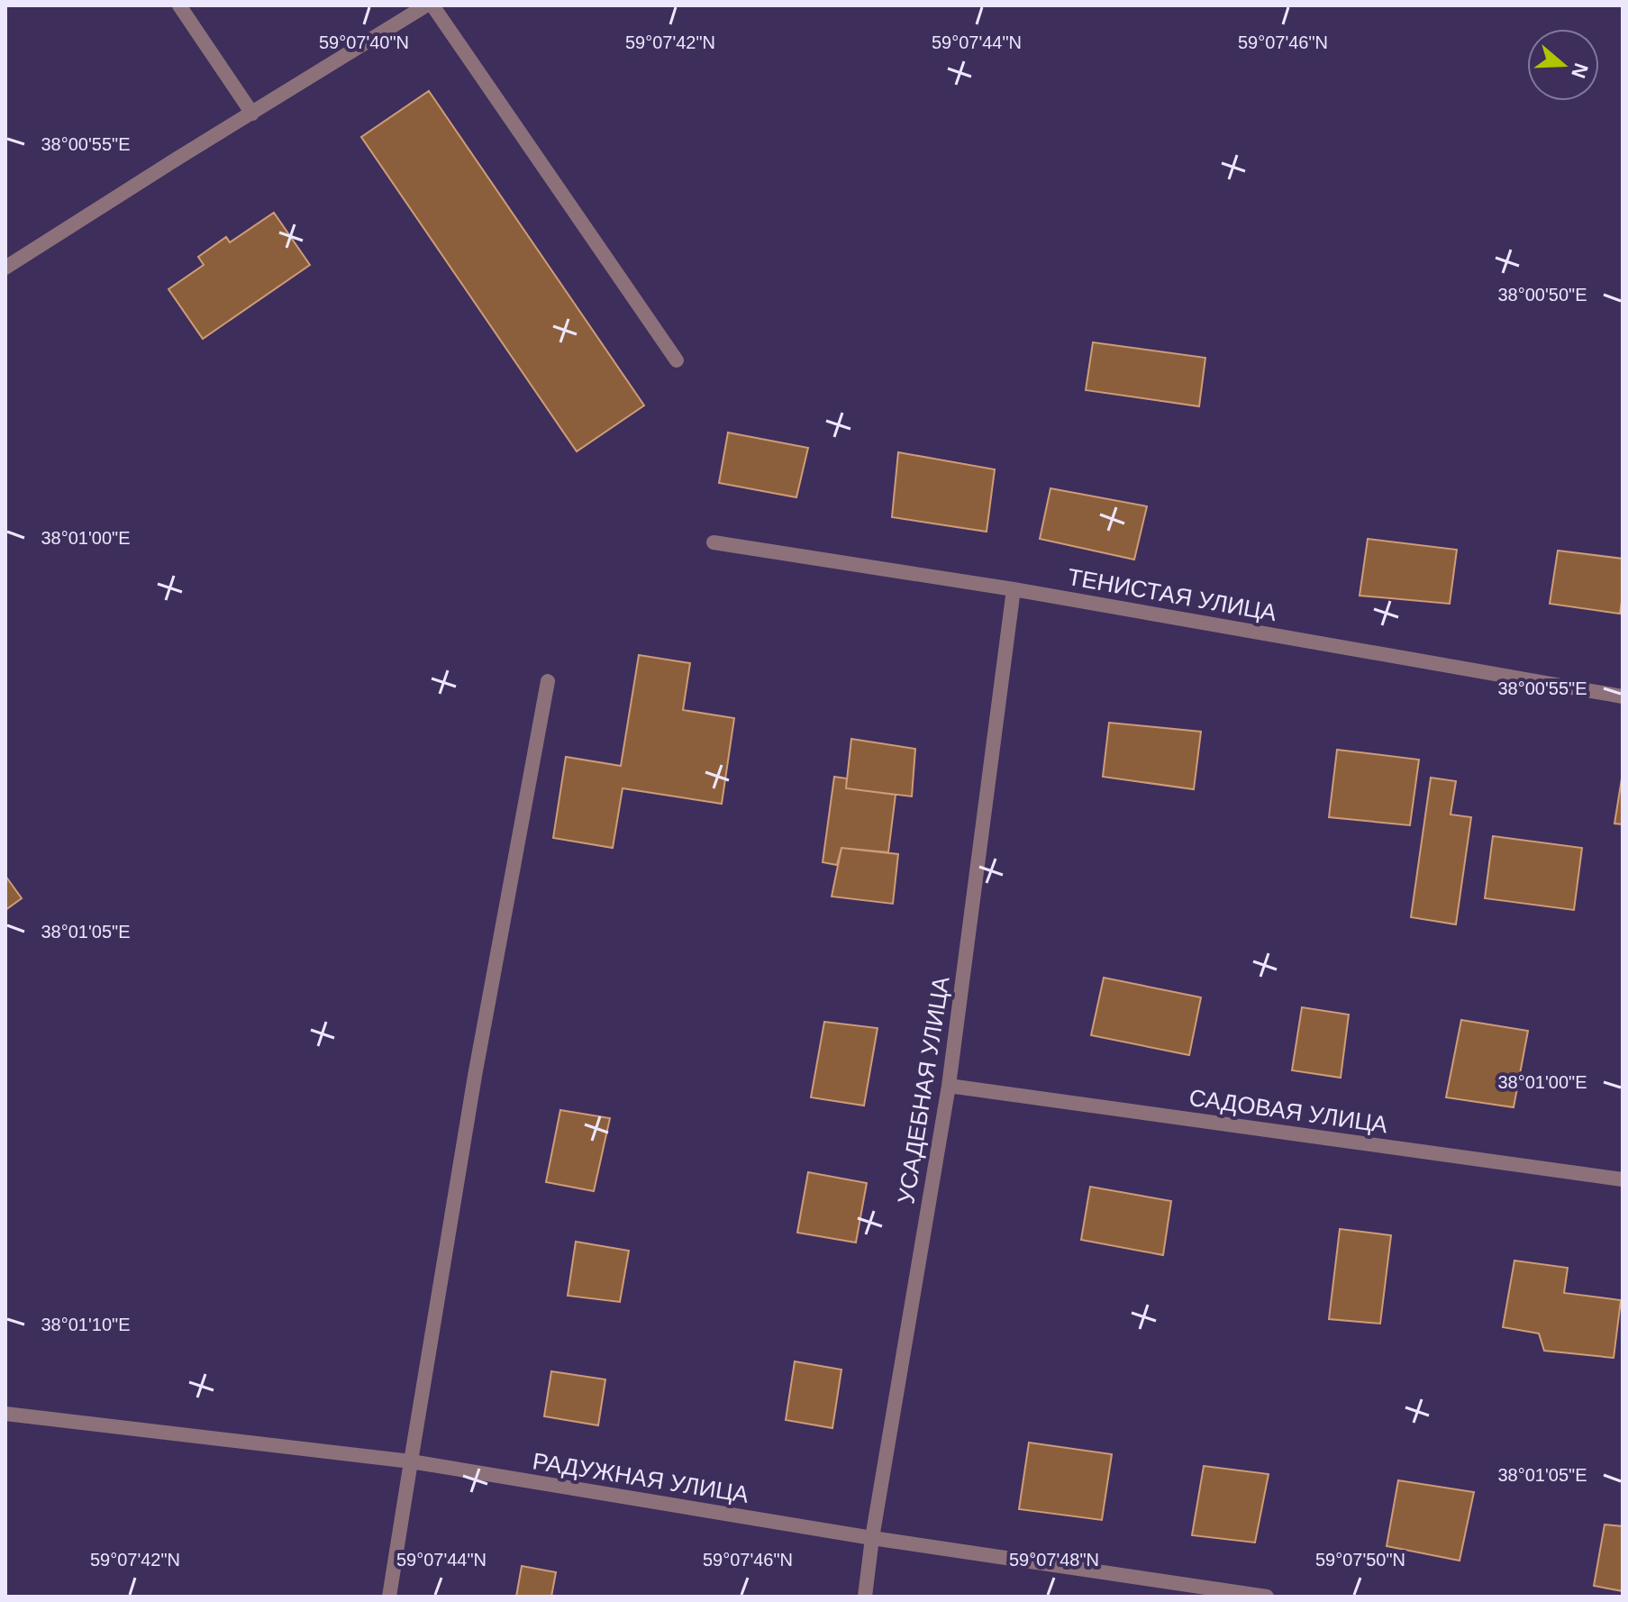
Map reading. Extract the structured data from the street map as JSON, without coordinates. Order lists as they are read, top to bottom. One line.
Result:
{"streets":{"street":["ТЕНИСТАЯ УЛИЦА","УСАДЕБНАЯ УЛИЦА","САДОВАЯ УЛИЦА","РАДУЖНАЯ УЛИЦА"]},"crossings":[["ТЕНИСТАЯ УЛИЦА","УСАДЕБНАЯ УЛИЦА"],["УСАДЕБНАЯ УЛИЦА","САДОВАЯ УЛИЦА"],["УСАДЕБНАЯ УЛИЦА","РАДУЖНАЯ УЛИЦА"]],"north":"right","coordinates":["59°07'40\"N","59°07'42\"N","59°07'44\"N","59°07'46\"N","38°00'55\"E","38°00'50\"E","38°01'00\"E","38°01'05\"E","38°01'10\"E","59°07'48\"N","59°07'50\"N"]}
